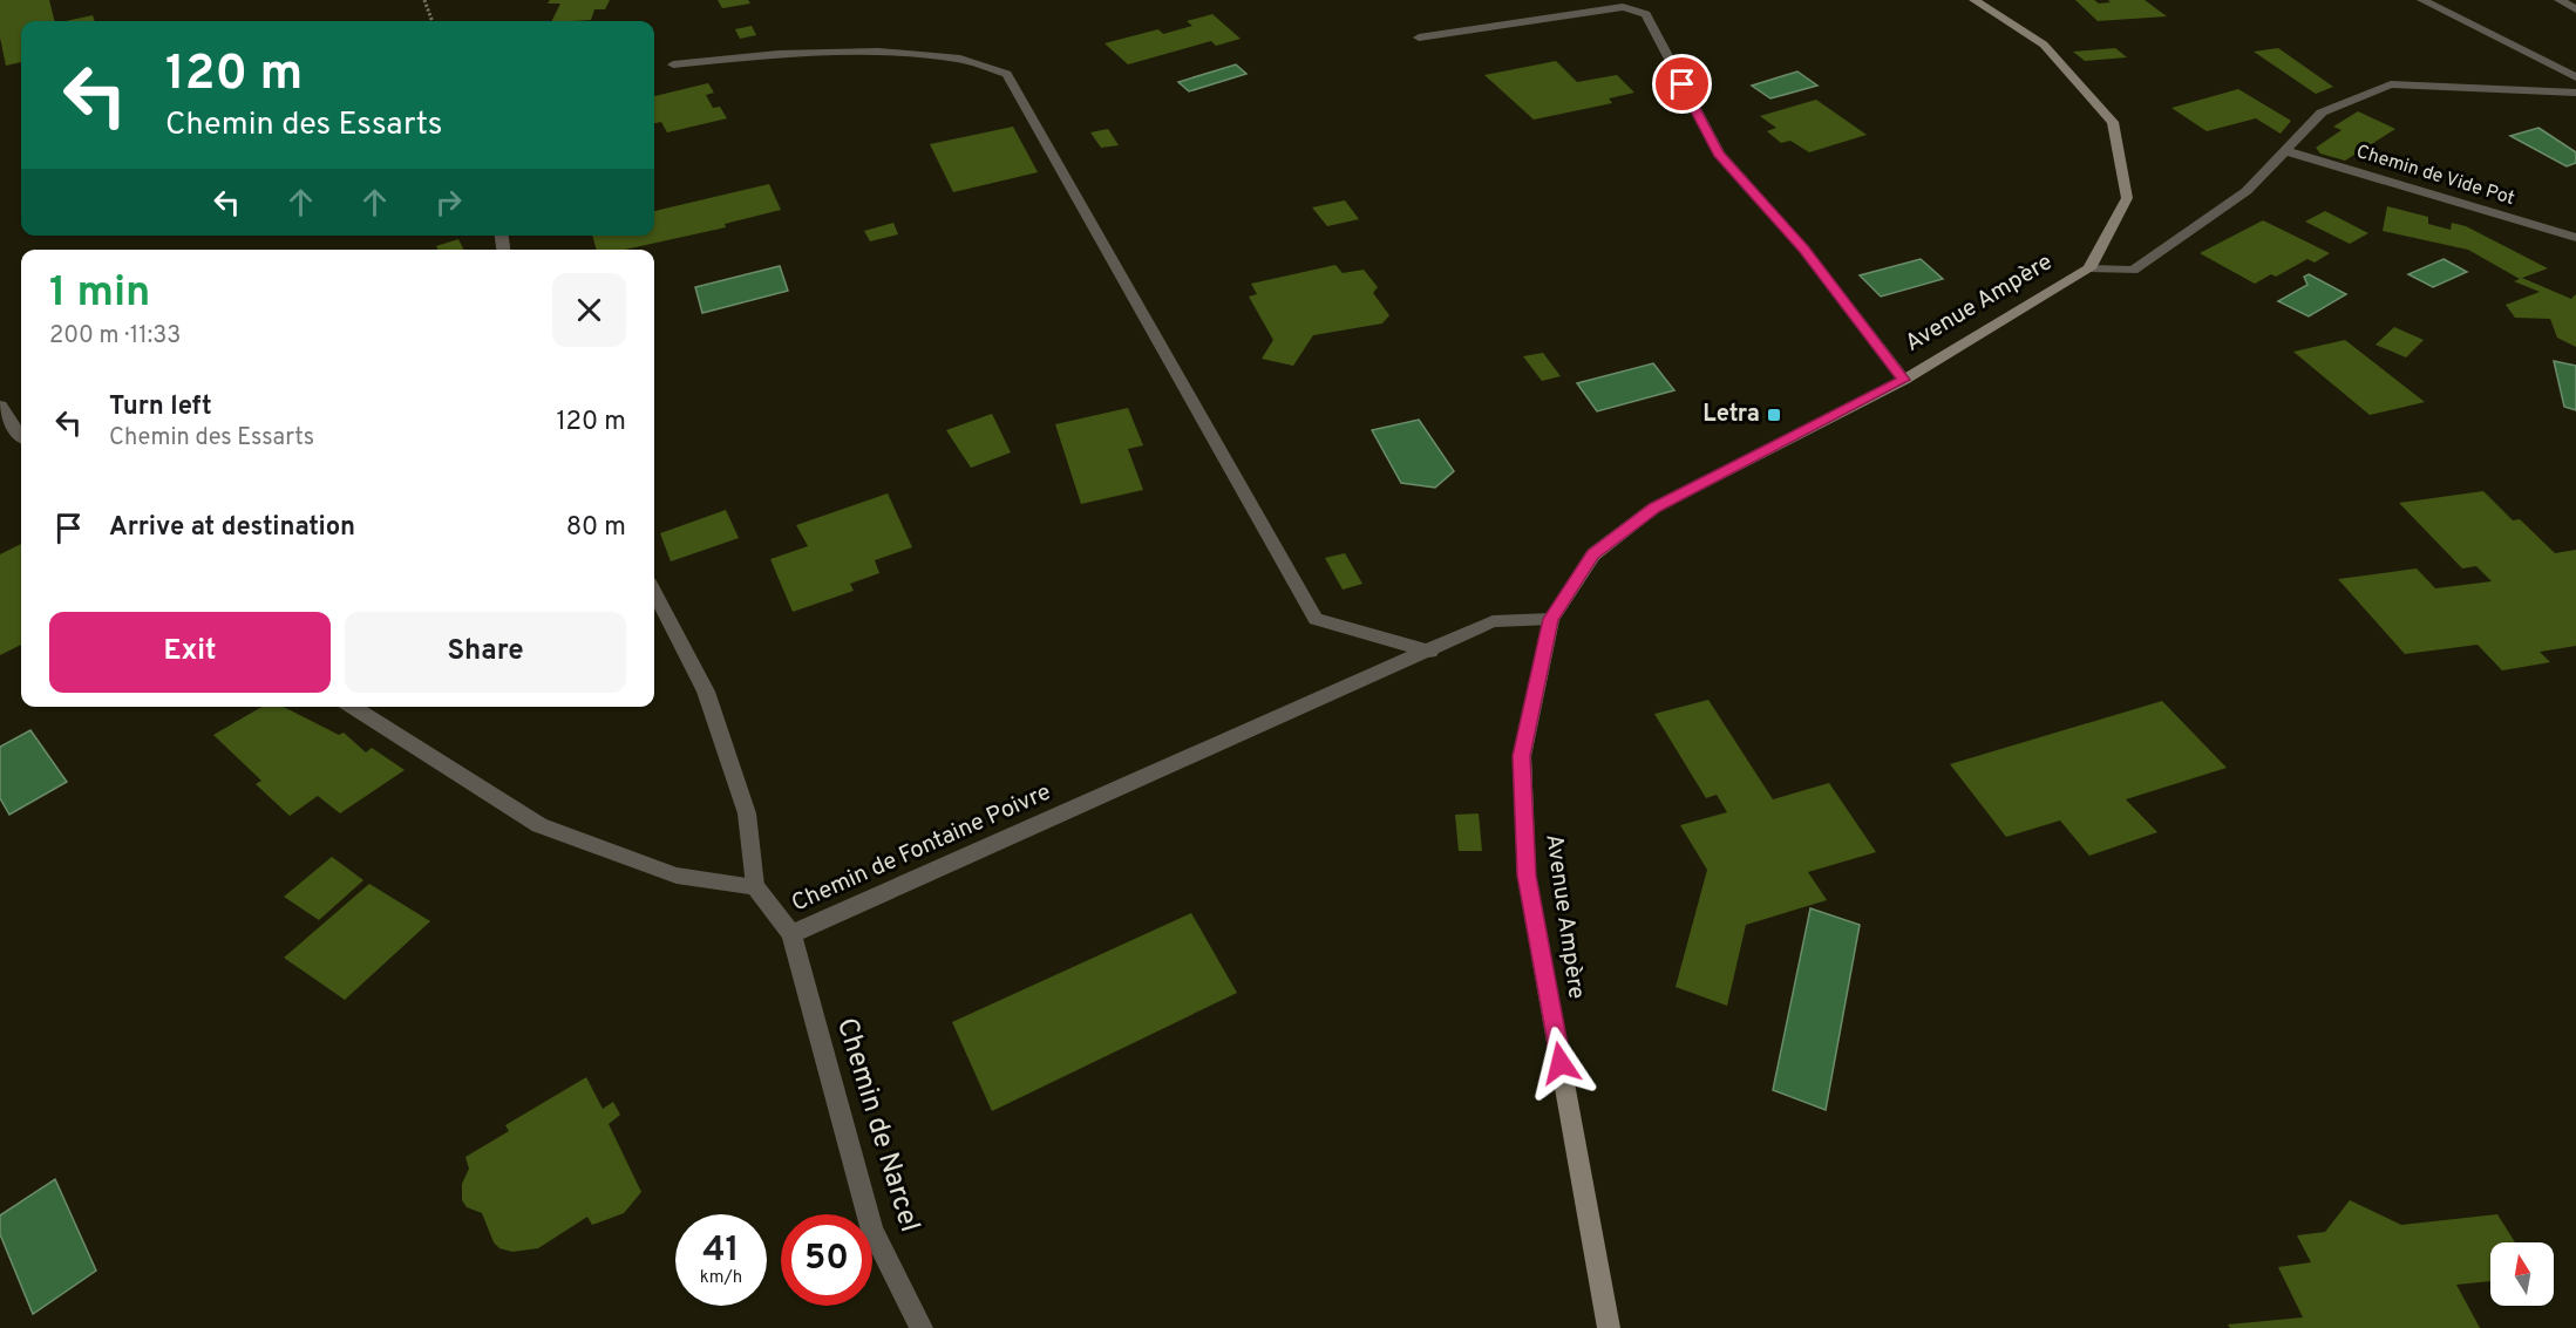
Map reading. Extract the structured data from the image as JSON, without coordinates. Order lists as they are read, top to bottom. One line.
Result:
{"streets":{"main road":["Avenue Ampère"],"street":["Chemin de Vide Pot","Chemin de Fontaine Poivre","Chemin de Narcel"]},"crossings":[["Avenue Ampère","Chemin de Fontaine Poivre"],["Chemin de Fontaine Poivre","Chemin de Narcel"]],"places":{"transit":["Letra"]},"north":"top","page":{"turn":["120 m","Chemin des Essarts"],"heading":["1 min","200 m · 11:33"],"list":[{"name":"Turn left","note":"Chemin des Essarts","value":"120 m"},{"name":"Arrive at destination","value":"80 m"}],"buttons":["Exit","Share"],"speed":"41 km/h","limit":"50"}}
